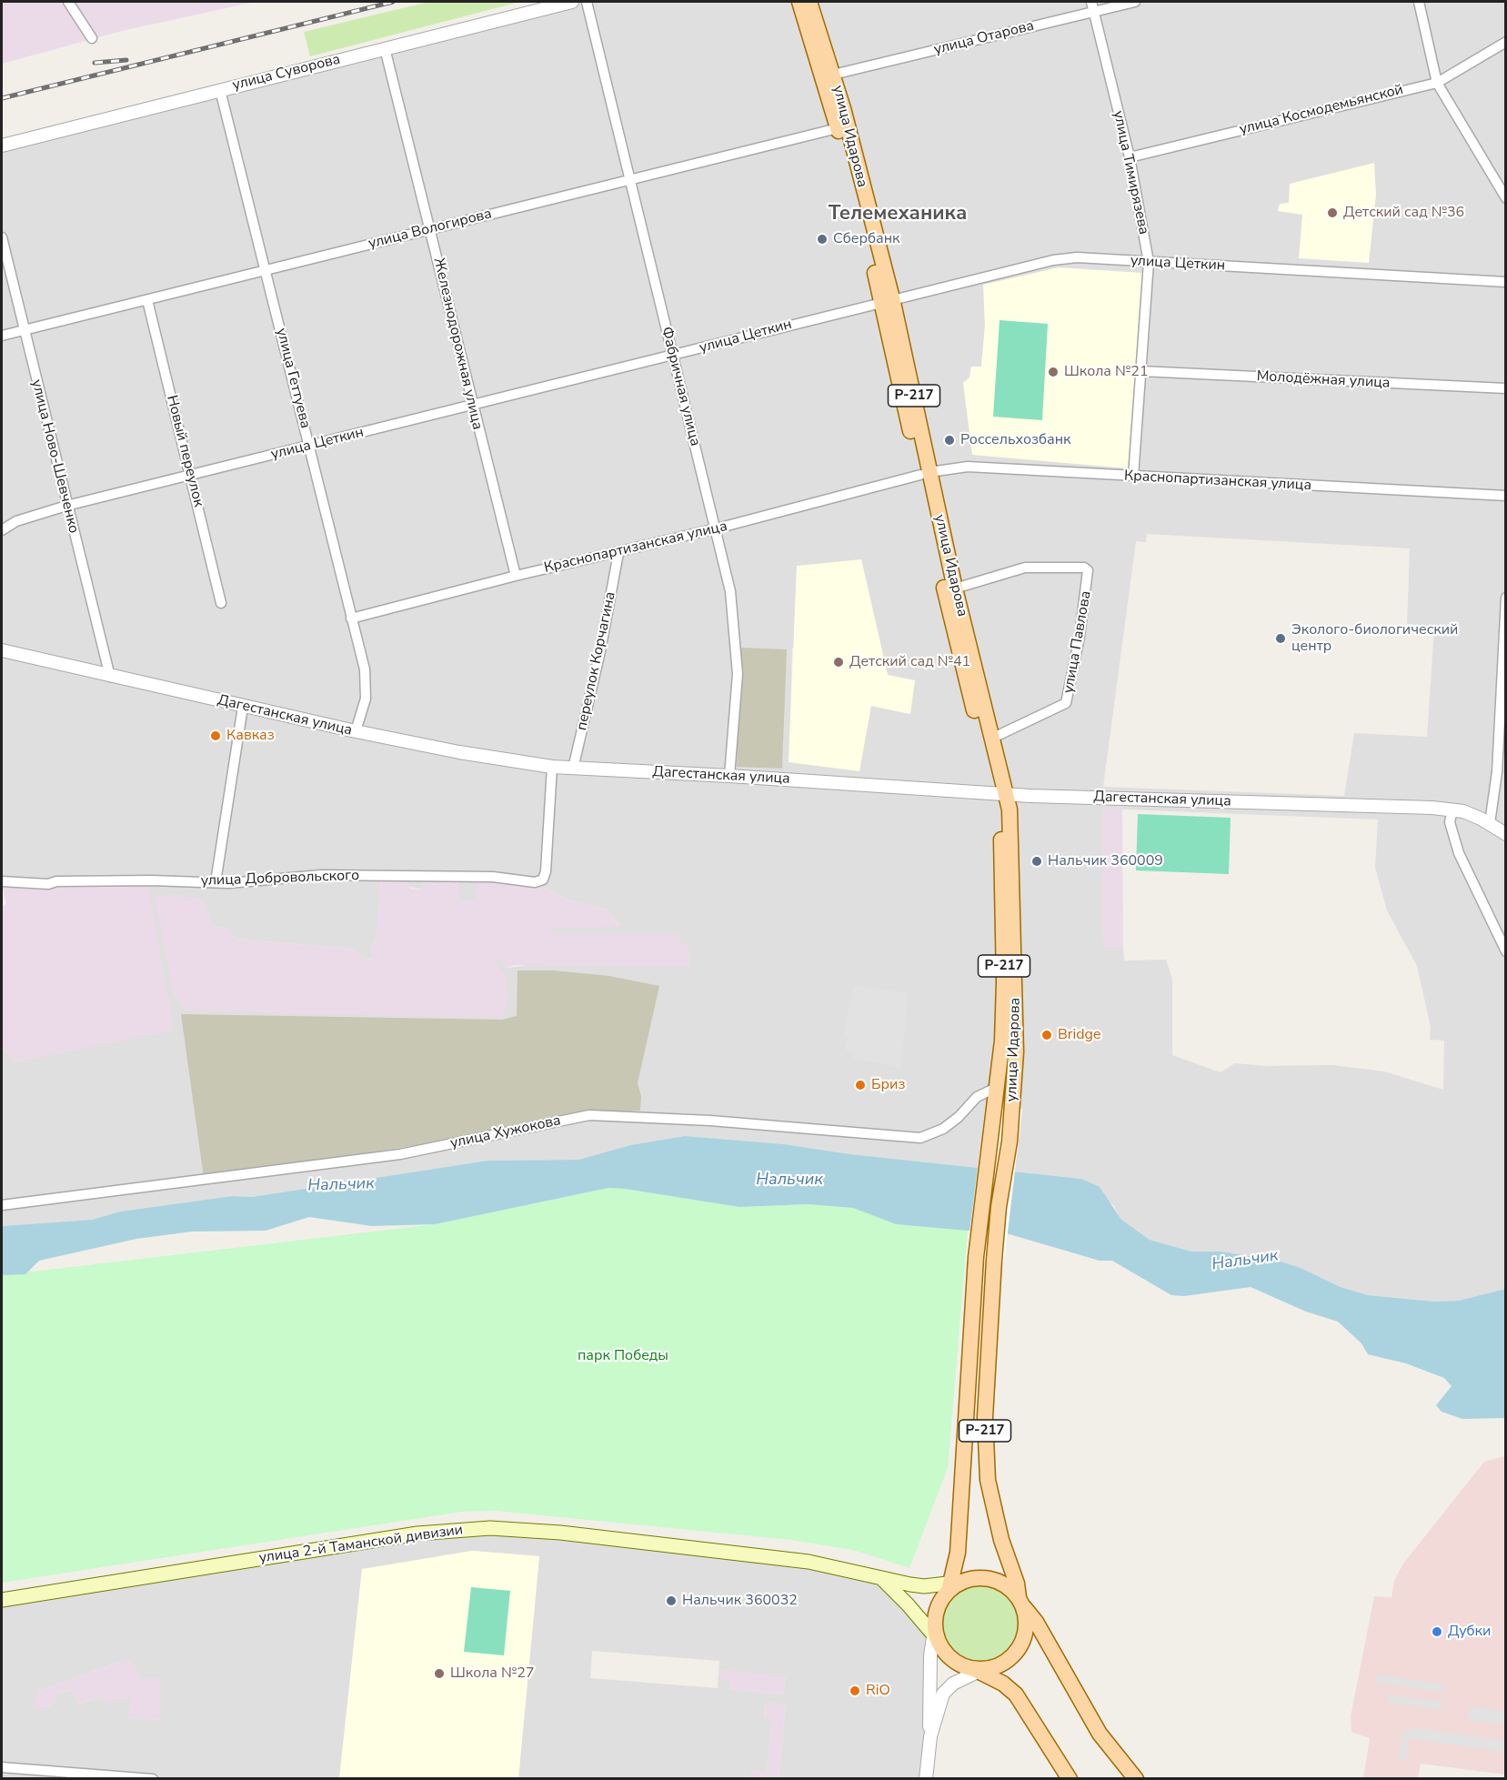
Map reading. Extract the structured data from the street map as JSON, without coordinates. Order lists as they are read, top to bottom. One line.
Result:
{"streets":{"main road":["улица Идарова","Р-217","улица 2-й Таманской дивизии"],"street":["улица Отарова","улица Суворова","улица Космодемьянской","улица Тимирязева","улица Вологирова","улица Цеткин","Железнодорожная улица","улица Геттуева","Молодёжная улица","Фабричная улица","Новый переулок","улица Ново-Шевченко","Краснопартизанская улица","улица Павлова","переулок Корчагина","Дагестанская улица","улица Добровольского","улица Хужокова"]},"crossings":[["улица Отарова","улица Идарова"],["улица Отарова","улица Тимирязева"],["улица Суворова","Железнодорожная улица"],["улица Суворова","улица Геттуева"],["улица Космодемьянской","улица Тимирязева"],["улица Идарова","улица Вологирова"],["улица Идарова","улица Цеткин"],["улица Идарова","Р-217"],["улица Идарова","Краснопартизанская улица"],["улица Идарова","улица Павлова"],["улица Идарова","Дагестанская улица"],["улица Идарова","улица Хужокова"],["улица Идарова","улица 2-й Таманской дивизии"],["улица Тимирязева","улица Цеткин"],["улица Тимирязева","Молодёжная улица"],["улица Тимирязева","Краснопартизанская улица"],["улица Вологирова","Железнодорожная улица"],["улица Вологирова","улица Геттуева"],["улица Вологирова","Фабричная улица"],["улица Вологирова","Новый переулок"],["улица Вологирова","улица Ново-Шевченко"],["улица Цеткин","Железнодорожная улица"],["улица Цеткин","улица Геттуева"],["улица Цеткин","Фабричная улица"],["улица Цеткин","Новый переулок"],["улица Цеткин","улица Ново-Шевченко"],["Железнодорожная улица","Краснопартизанская улица"],["улица Геттуева","Краснопартизанская улица"],["улица Геттуева","Дагестанская улица"],["Фабричная улица","Краснопартизанская улица"],["Фабричная улица","Дагестанская улица"],["Р-217","улица 2-й Таманской дивизии"],["улица Ново-Шевченко","Дагестанская улица"],["Краснопартизанская улица","переулок Корчагина"],["переулок Корчагина","Дагестанская улица"],["Дагестанская улица","улица Добровольского"]],"districts":["Телемеханика"],"water":["Нальчик"],"parks":["парк Победы"],"places":["Детский сад №36","Сбербанк","Школа №21","Россельхозбанк","Эколого-биологический центр","Детский сад №41","Кавказ","Нальчик 360009","Bridge","Бриз","Нальчик 360032","Дубки","Школа №27","RiO"]}
